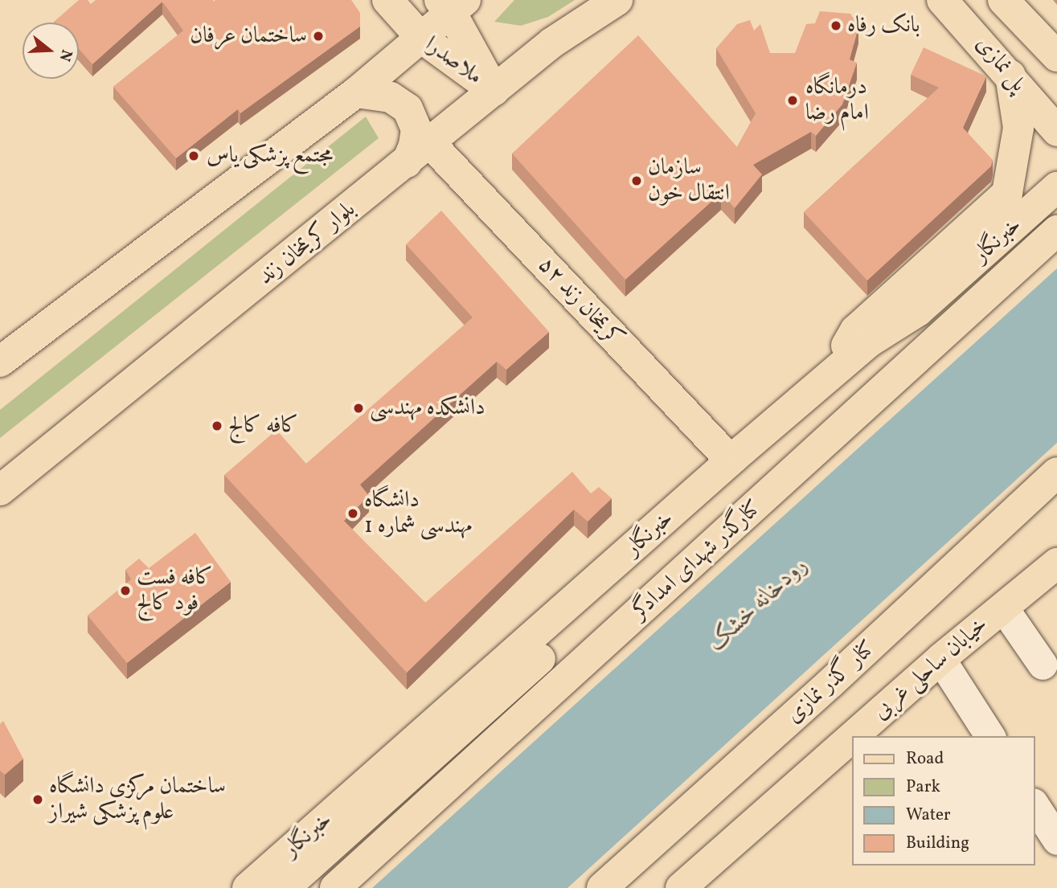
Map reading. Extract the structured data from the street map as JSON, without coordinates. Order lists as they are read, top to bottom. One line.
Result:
{"streets":{"main road":["ملاصدرا","پل نمازی","خبرنگار","بلوار کریمخان زند","کریمخان زند ۵۲","کنارگذر شهدای امدادگر","خیابان ساحلی غربی","کنار گذر نمازی"]},"crossings":[["ملاصدرا","بلوار کریمخان زند"],["خبرنگار","کریمخان زند ۵۲"],["بلوار کریمخان زند","کریمخان زند ۵۲"]],"water":["رودخانه خشک"],"places":["بانک رفاه","ساختمان عرفان","درمانگاه امام رضا","مجتمع پزشکی یاس","سازمان انتقال خون","دانشکده مهندسی","کافه کالج","دانشگاه مهندسی شماره 1","کافه فست فود کالج","ساختمان مرکزی دانشگاه علوم پزشکی شیراز"],"legend":["Road","Park","Water","Building"],"north":"right"}
